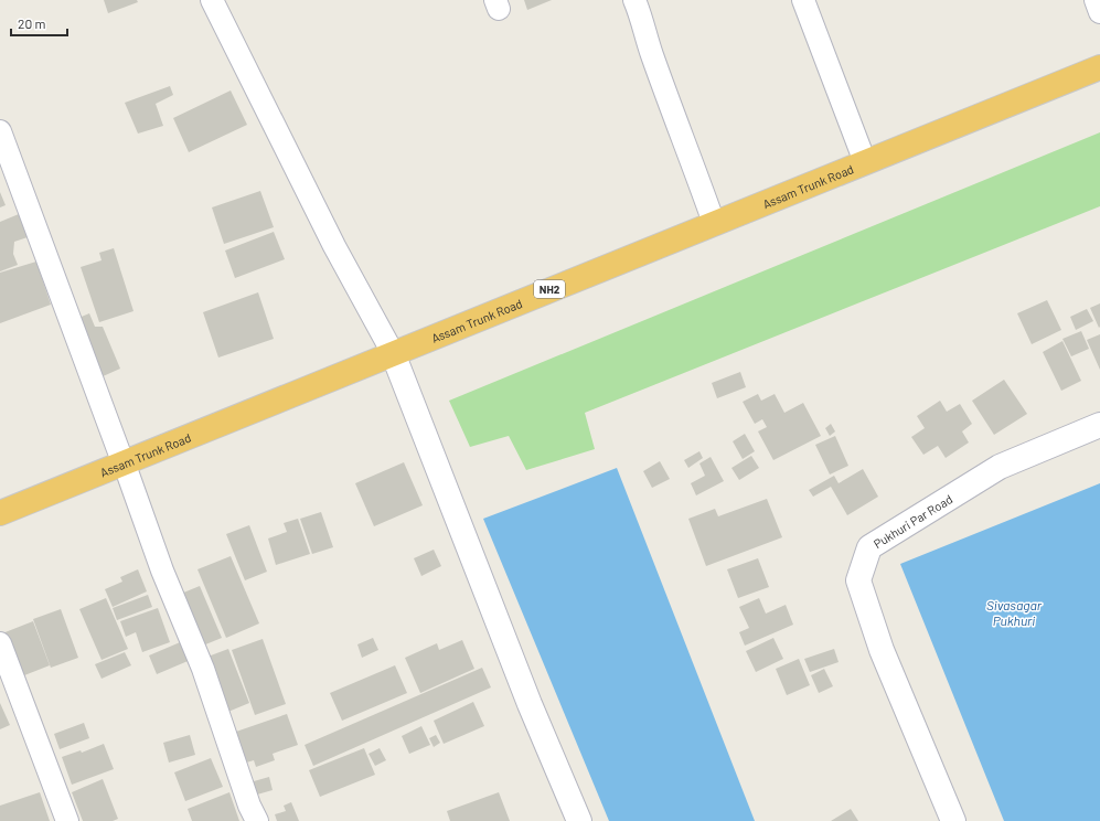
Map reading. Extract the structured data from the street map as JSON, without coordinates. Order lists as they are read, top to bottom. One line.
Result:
{"streets":{"highway":["Assam Trunk Road","NH2"],"street":["Pukhuri Par Road"]},"water":["Sivasagar Pukhuri"],"scale_bar":"20 m"}
